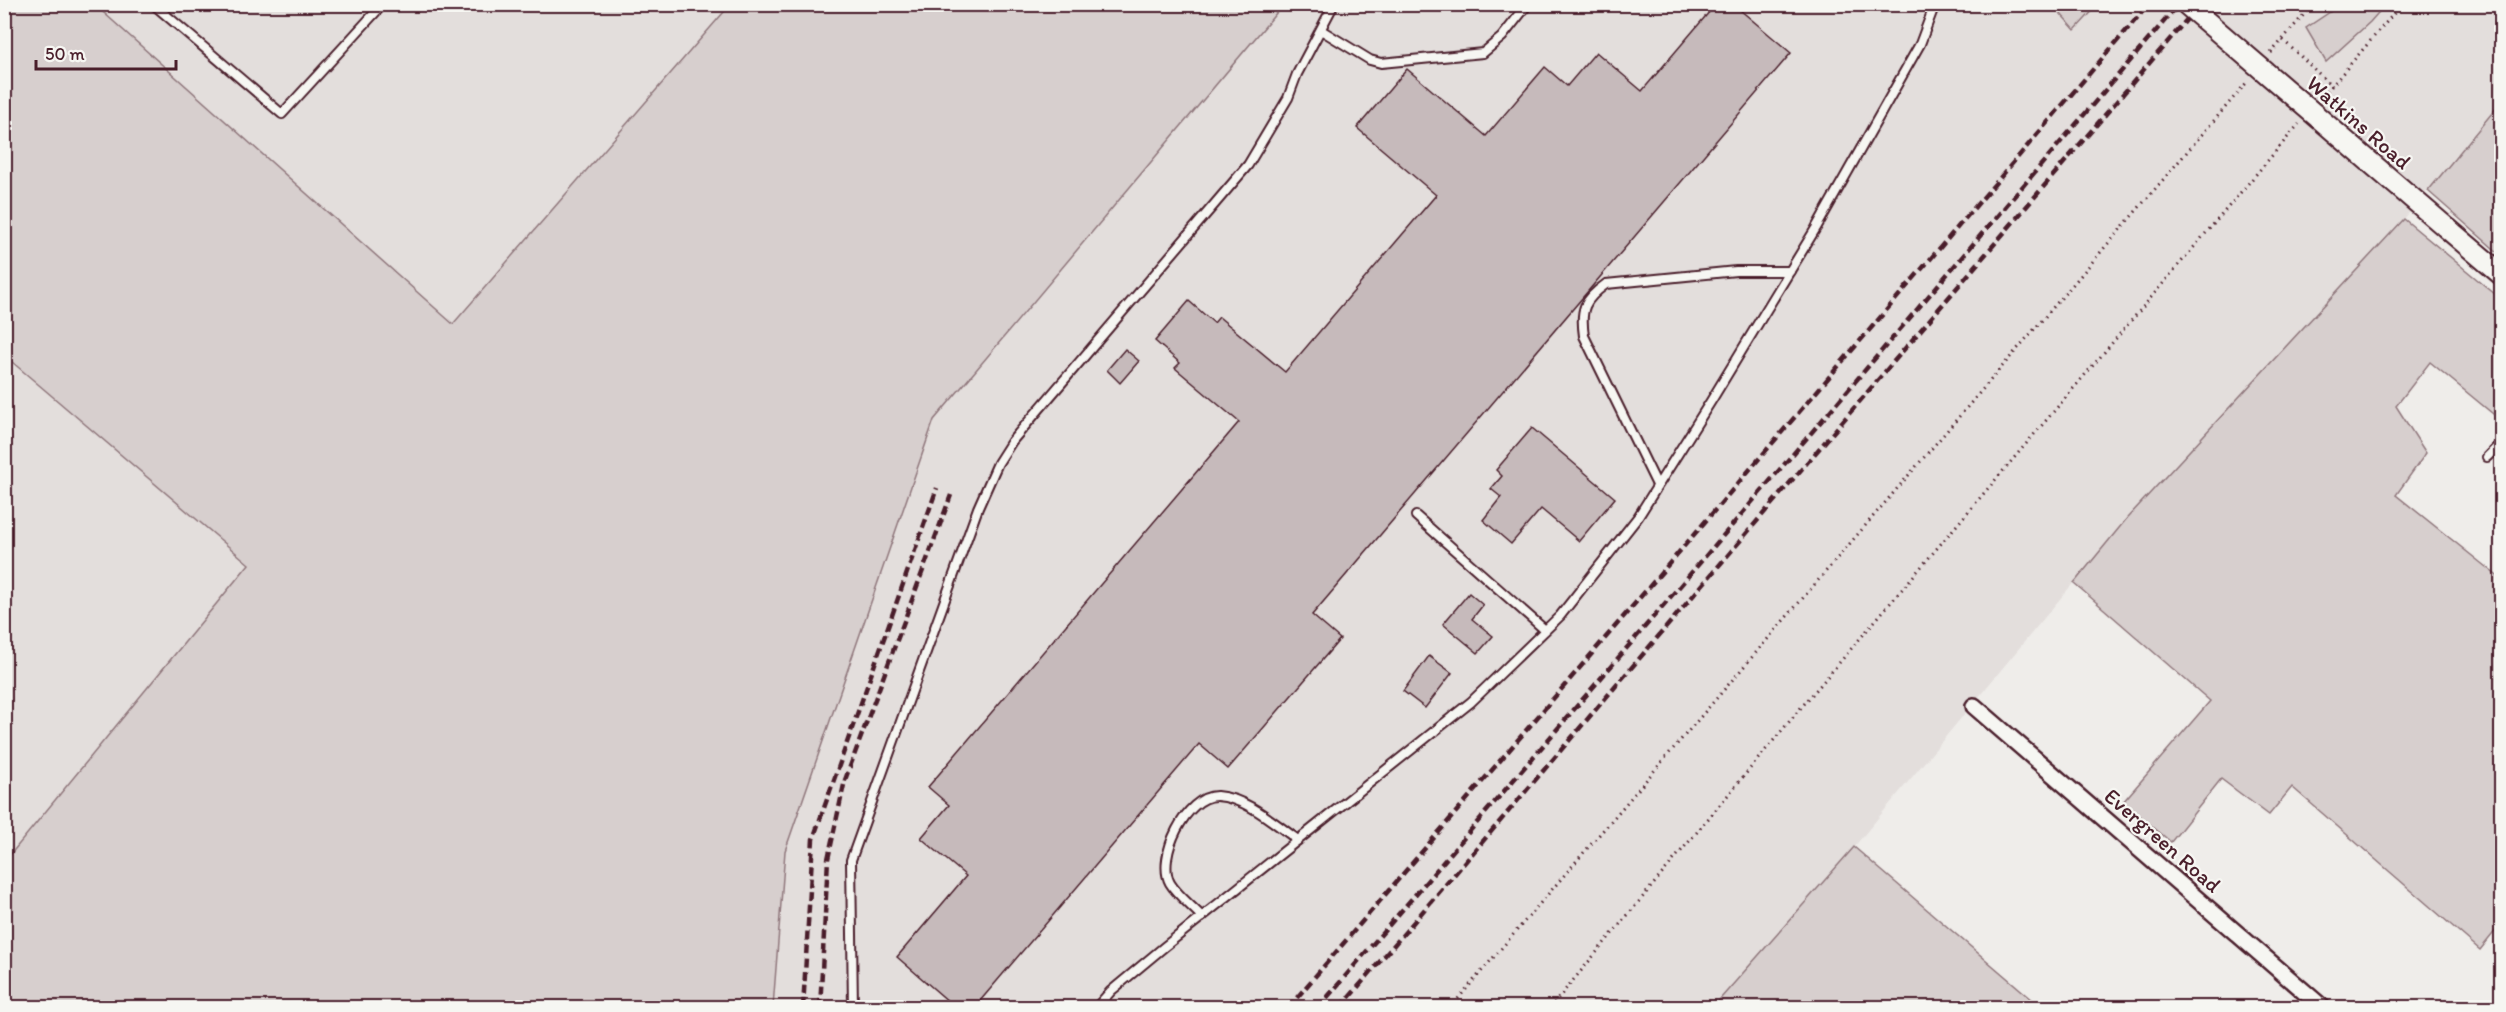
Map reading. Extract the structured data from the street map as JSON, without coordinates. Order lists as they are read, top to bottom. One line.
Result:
{"streets":{"street":["Watkins Road","Evergreen Road"]},"scale_bar":"50 m"}
